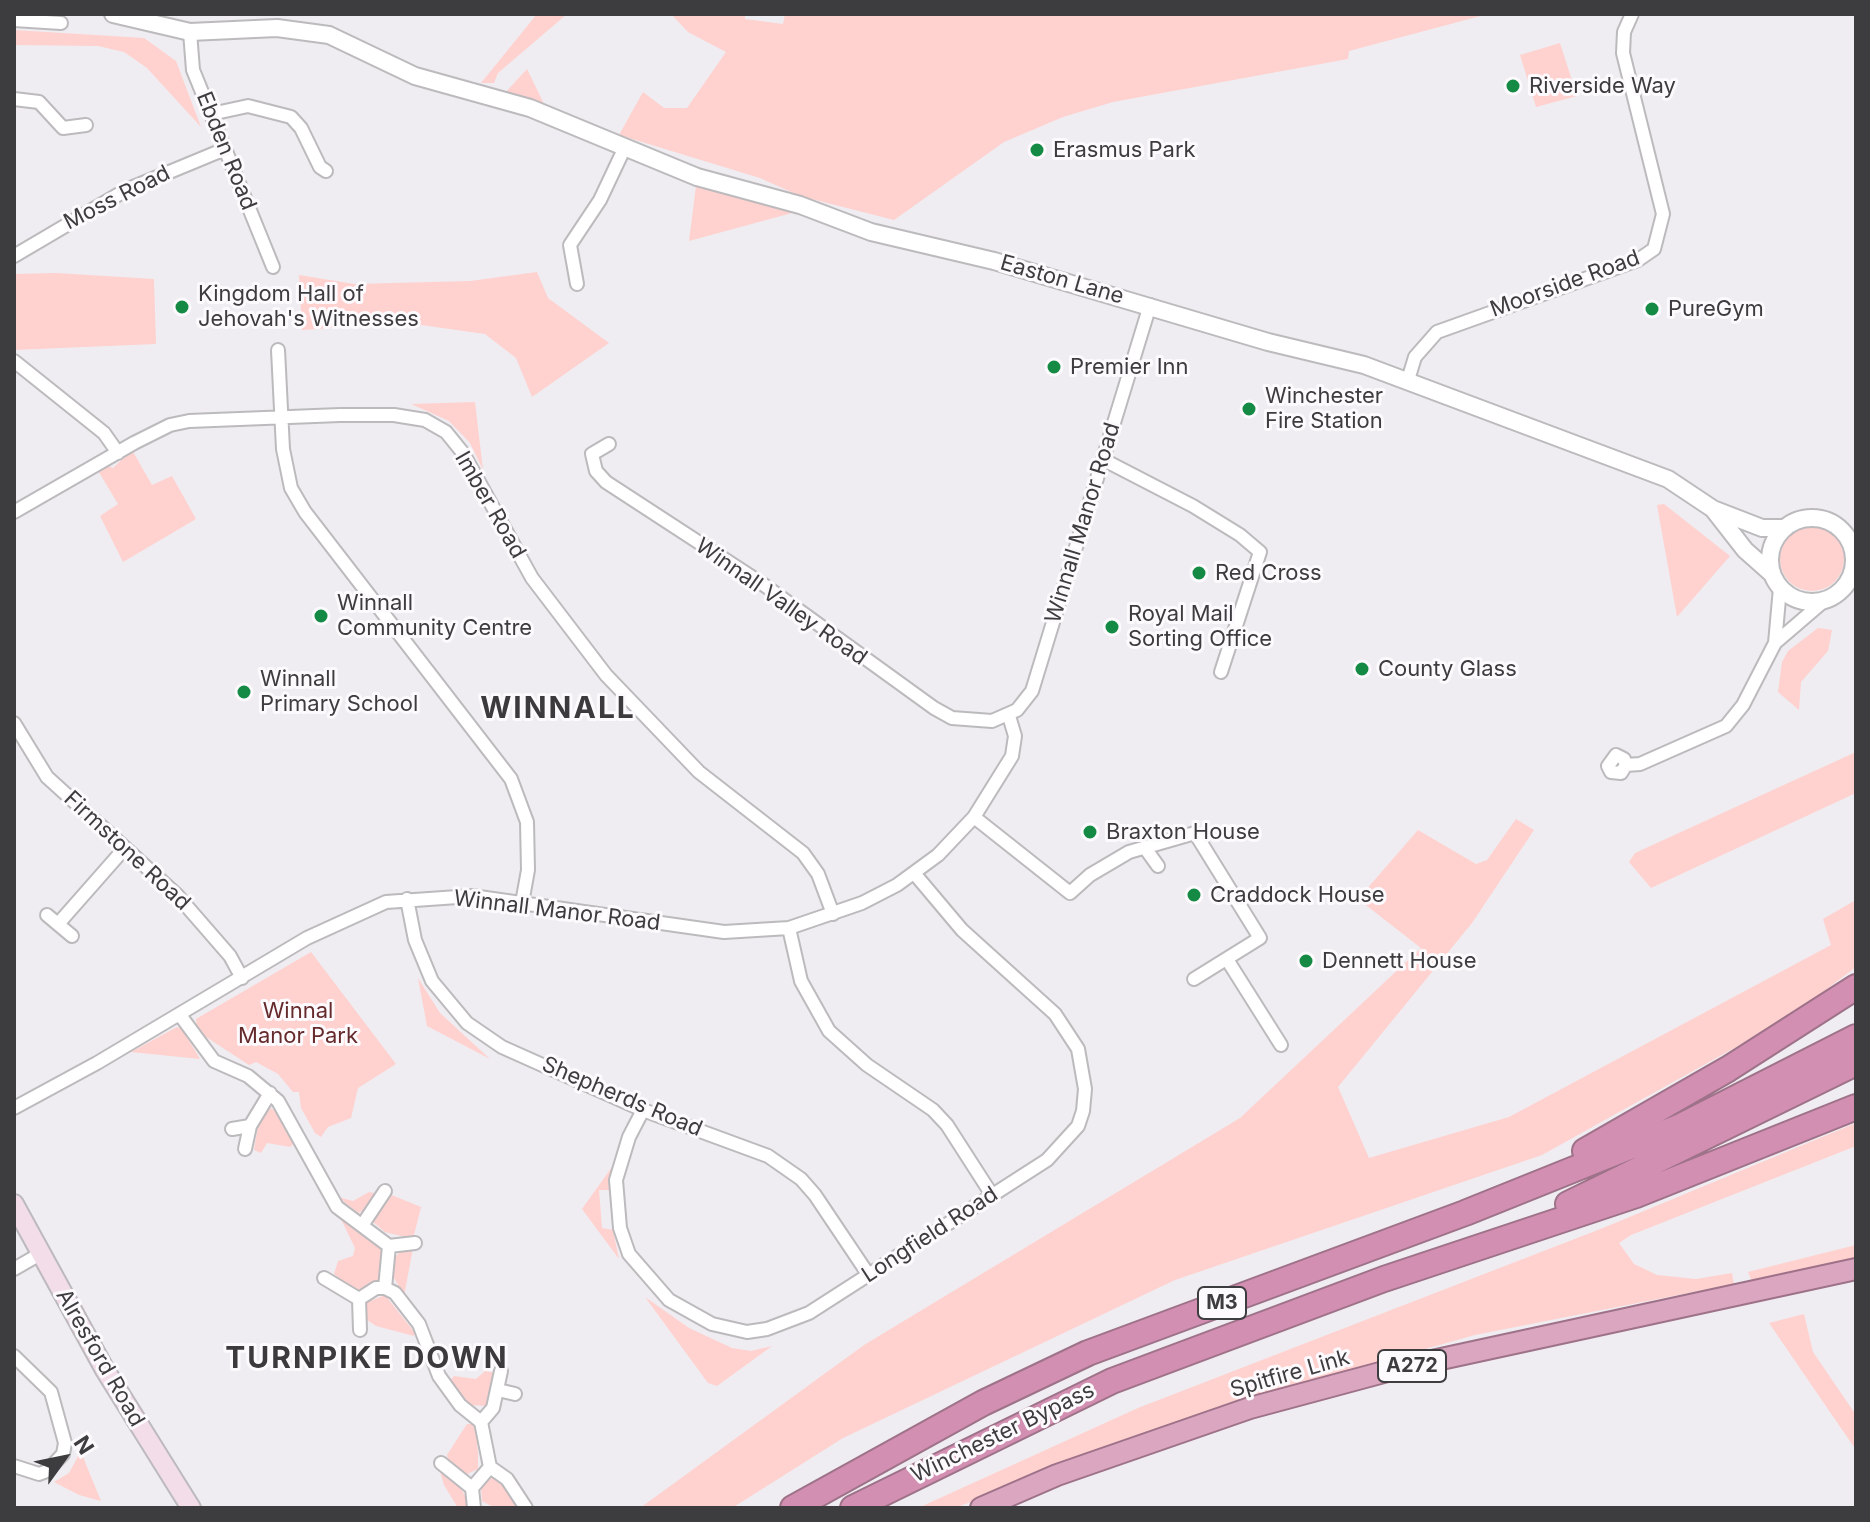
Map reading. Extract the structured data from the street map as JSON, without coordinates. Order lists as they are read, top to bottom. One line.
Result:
{"streets":{"highway":["M3","A272","Spitfire Link","Winchester Bypass"],"main road":["Alresford Road"],"street":["Ebden Road","Moss Road","Easton Lane","Moorside Road","Imber Road","Winnall Manor Road","Winnall Valley Road","Firmstone Road","Shepherds Road","Longfield Road"]},"crossings":[["Ebden Road","Moss Road"],["Ebden Road","Easton Lane"],["Easton Lane","Moorside Road"],["Easton Lane","Winnall Manor Road"],["Imber Road","Winnall Manor Road"],["Winnall Manor Road","Winnall Valley Road"],["Winnall Manor Road","Firmstone Road"],["Winnall Manor Road","Shepherds Road"],["Winnall Manor Road","Longfield Road"],["Shepherds Road","Longfield Road"],["M3","Winchester Bypass"]],"districts":["WINNALL","TURNPIKE DOWN"],"parks":["Winnal Manor Park"],"places":["Riverside Way","Erasmus Park","Kingdom Hall of Jehovah's Witnesses","PureGym","Premier Inn","Winchester Fire Station","Red Cross","Winnall Community Centre","Royal Mail Sorting Office","County Glass","Winnall Primary School","Braxton House","Craddock House","Dennett House"],"north":"top right"}
